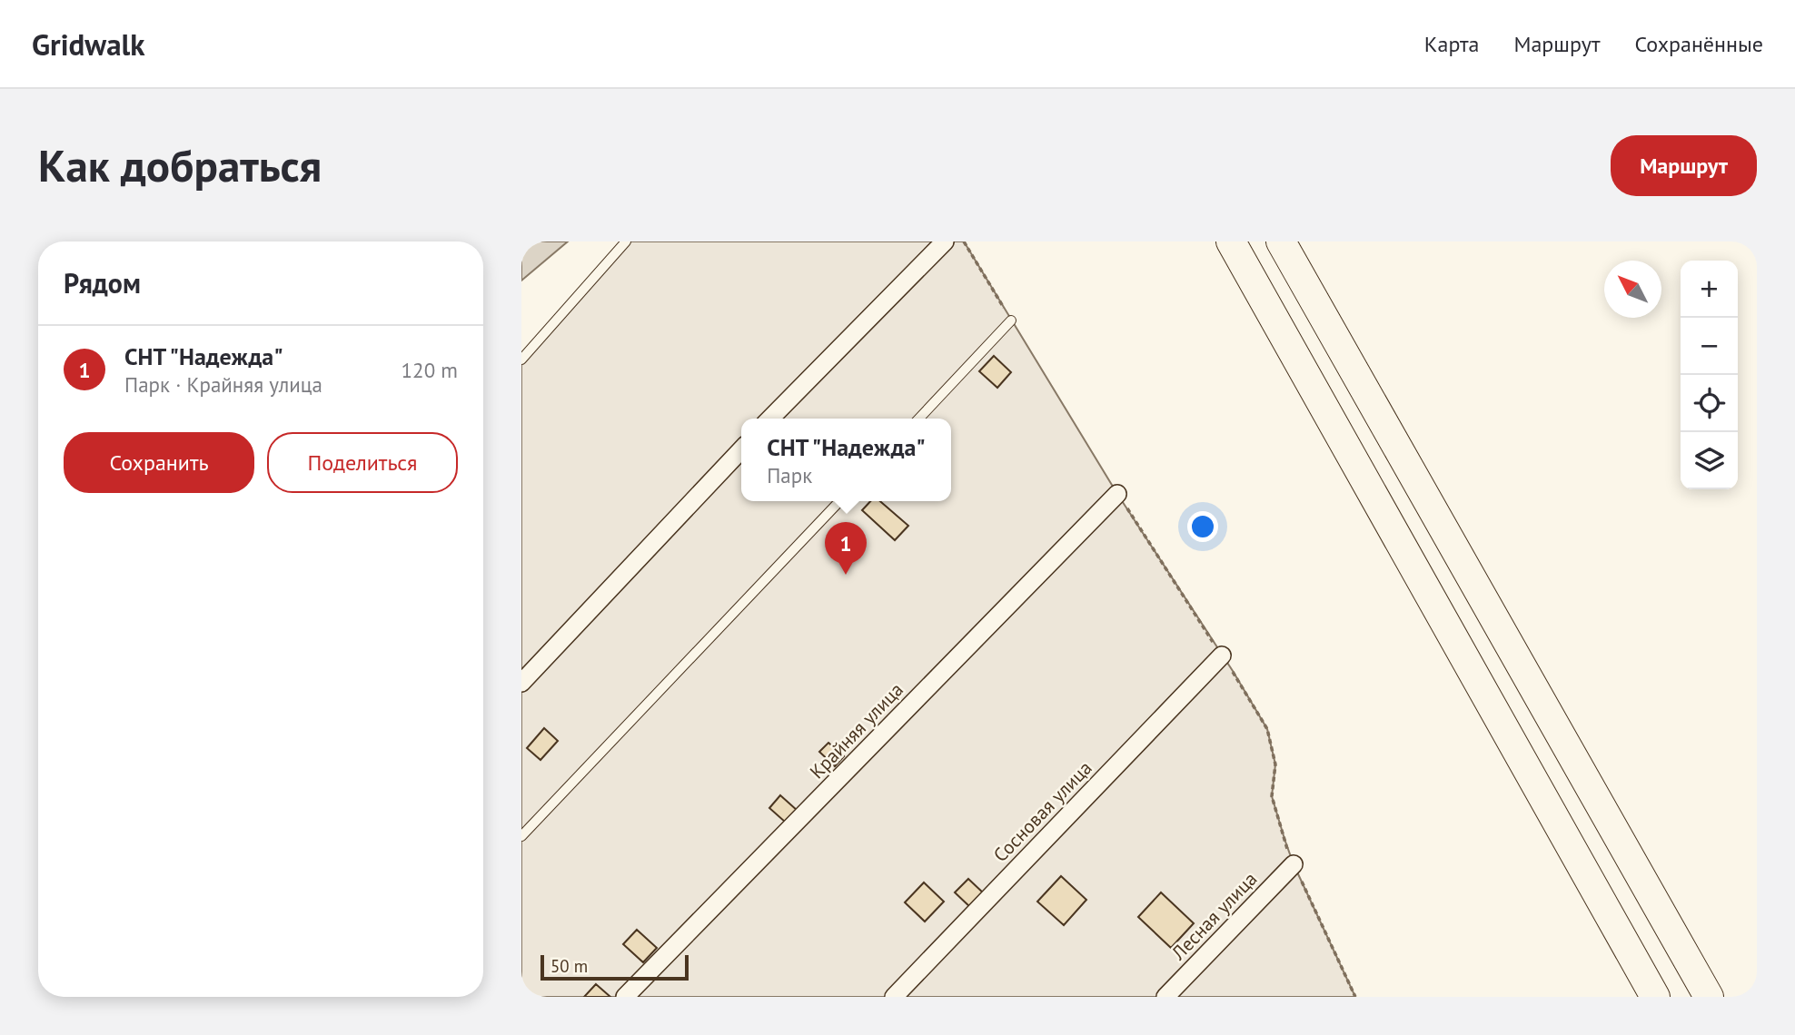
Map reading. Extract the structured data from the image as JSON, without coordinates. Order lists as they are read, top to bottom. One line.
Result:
{"streets":{"street":["Крайняя улица","Сосновая улица","Лесная улица"]},"scale_bar":"50 m","north":"top left","page":{"header":"Gridwalk","nav":["Карта","Маршрут","Сохранённые"],"buttons":["Маршрут",["Сохранить","Поделиться"]],"title":"Как добраться","heading":"Рядом","map_buttons":["+","−"],"list":[{"mark":"1","name":"СНТ \"Надежда\"","note":"Парк · Крайняя улица","value":"120 m"}],"popup":["СНТ \"Надежда\"","Парк"],"pins":"1","scale":"50 m"}}
